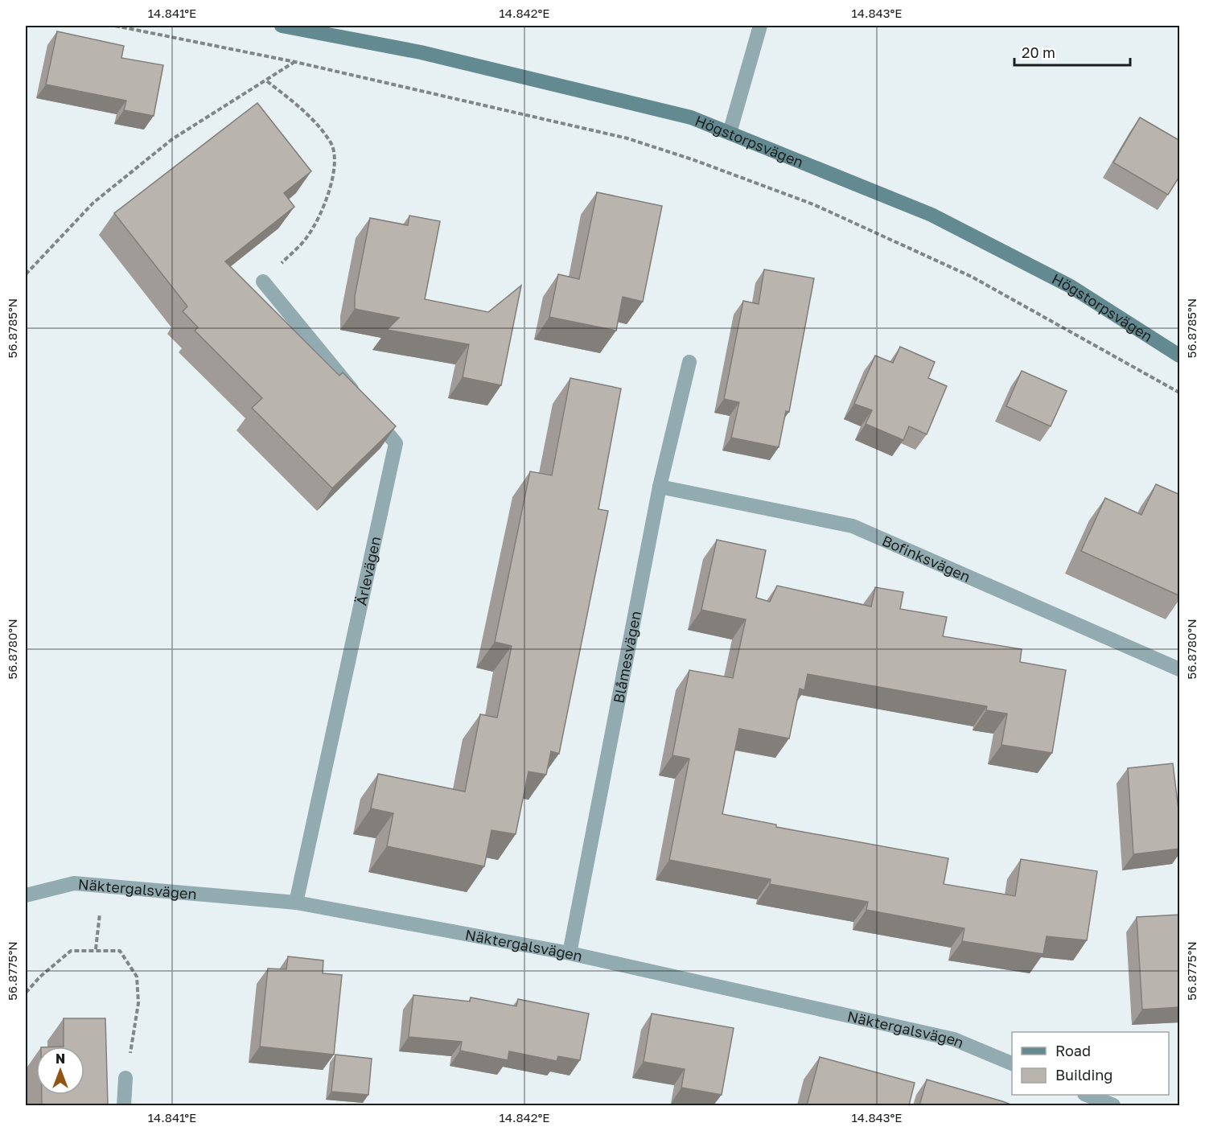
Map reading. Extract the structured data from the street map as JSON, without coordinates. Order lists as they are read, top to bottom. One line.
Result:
{"streets":{"street":["Högstorpsvägen","Bofinksvägen","Ärlevägen","Blåmesvägen","Näktergalsvägen"]},"crossings":[["Bofinksvägen","Blåmesvägen"],["Ärlevägen","Näktergalsvägen"],["Blåmesvägen","Näktergalsvägen"]],"legend":["Road","Building"],"scale_bar":"20 m","north":"top","coordinates":["14.841°E","14.842°E","14.843°E","56.8785°N","56.8780°N","56.8775°N"]}
